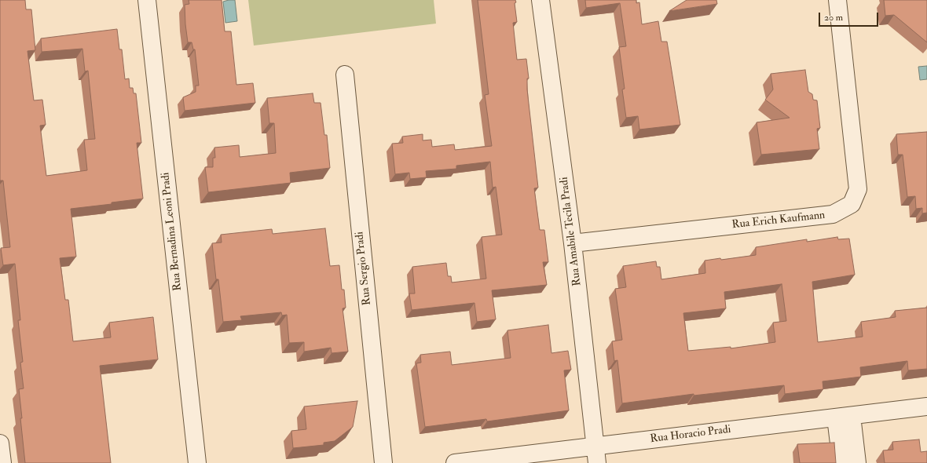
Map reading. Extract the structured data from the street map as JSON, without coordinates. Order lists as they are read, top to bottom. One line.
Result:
{"streets":{"street":["Rua Erich Kaufmann","Rua Bernadina Leoni Pradi","Rua Amabile Tecila Pradi","Rua Sergio Pradi","Rua Horacio Pradi"]},"crossings":[["Rua Erich Kaufmann","Rua Amabile Tecila Pradi"],["Rua Amabile Tecila Pradi","Rua Horacio Pradi"]],"scale_bar":"20 m"}
